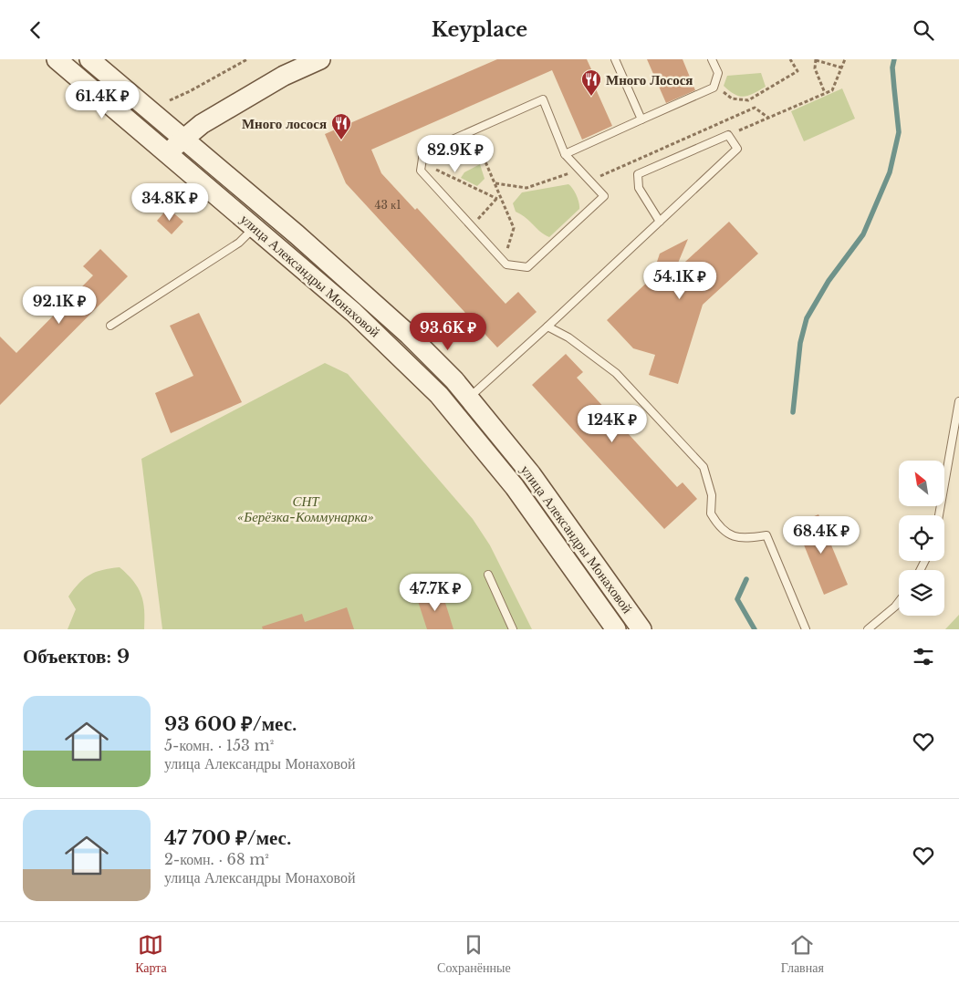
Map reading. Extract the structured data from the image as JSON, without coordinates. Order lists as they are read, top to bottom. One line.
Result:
{"streets":{"main road":["улица Александры Монаховой"]},"parks":["СНТ «Берёзка-Коммунарка»"],"places":{"restaurant":["Много Лосося","Много лосося"]},"house_numbers":["43 к1"],"north":"top left","page":{"header":"Keyplace","price":["61.4K ₽","82.9K ₽","34.8K ₽","54.1K ₽","92.1K ₽","93.6K ₽","124K ₽","68.4K ₽","47.7K ₽"],"heading":"Объектов: 9","list":[{"name":"93 600 ₽/мес.","note":"5-комн. · 153 m² · улица Александры Монаховой"},{"name":"47 700 ₽/мес.","note":"2-комн. · 68 m² · улица Александры Монаховой"}],"tabs":["Карта","Сохранённые","Главная"]}}
